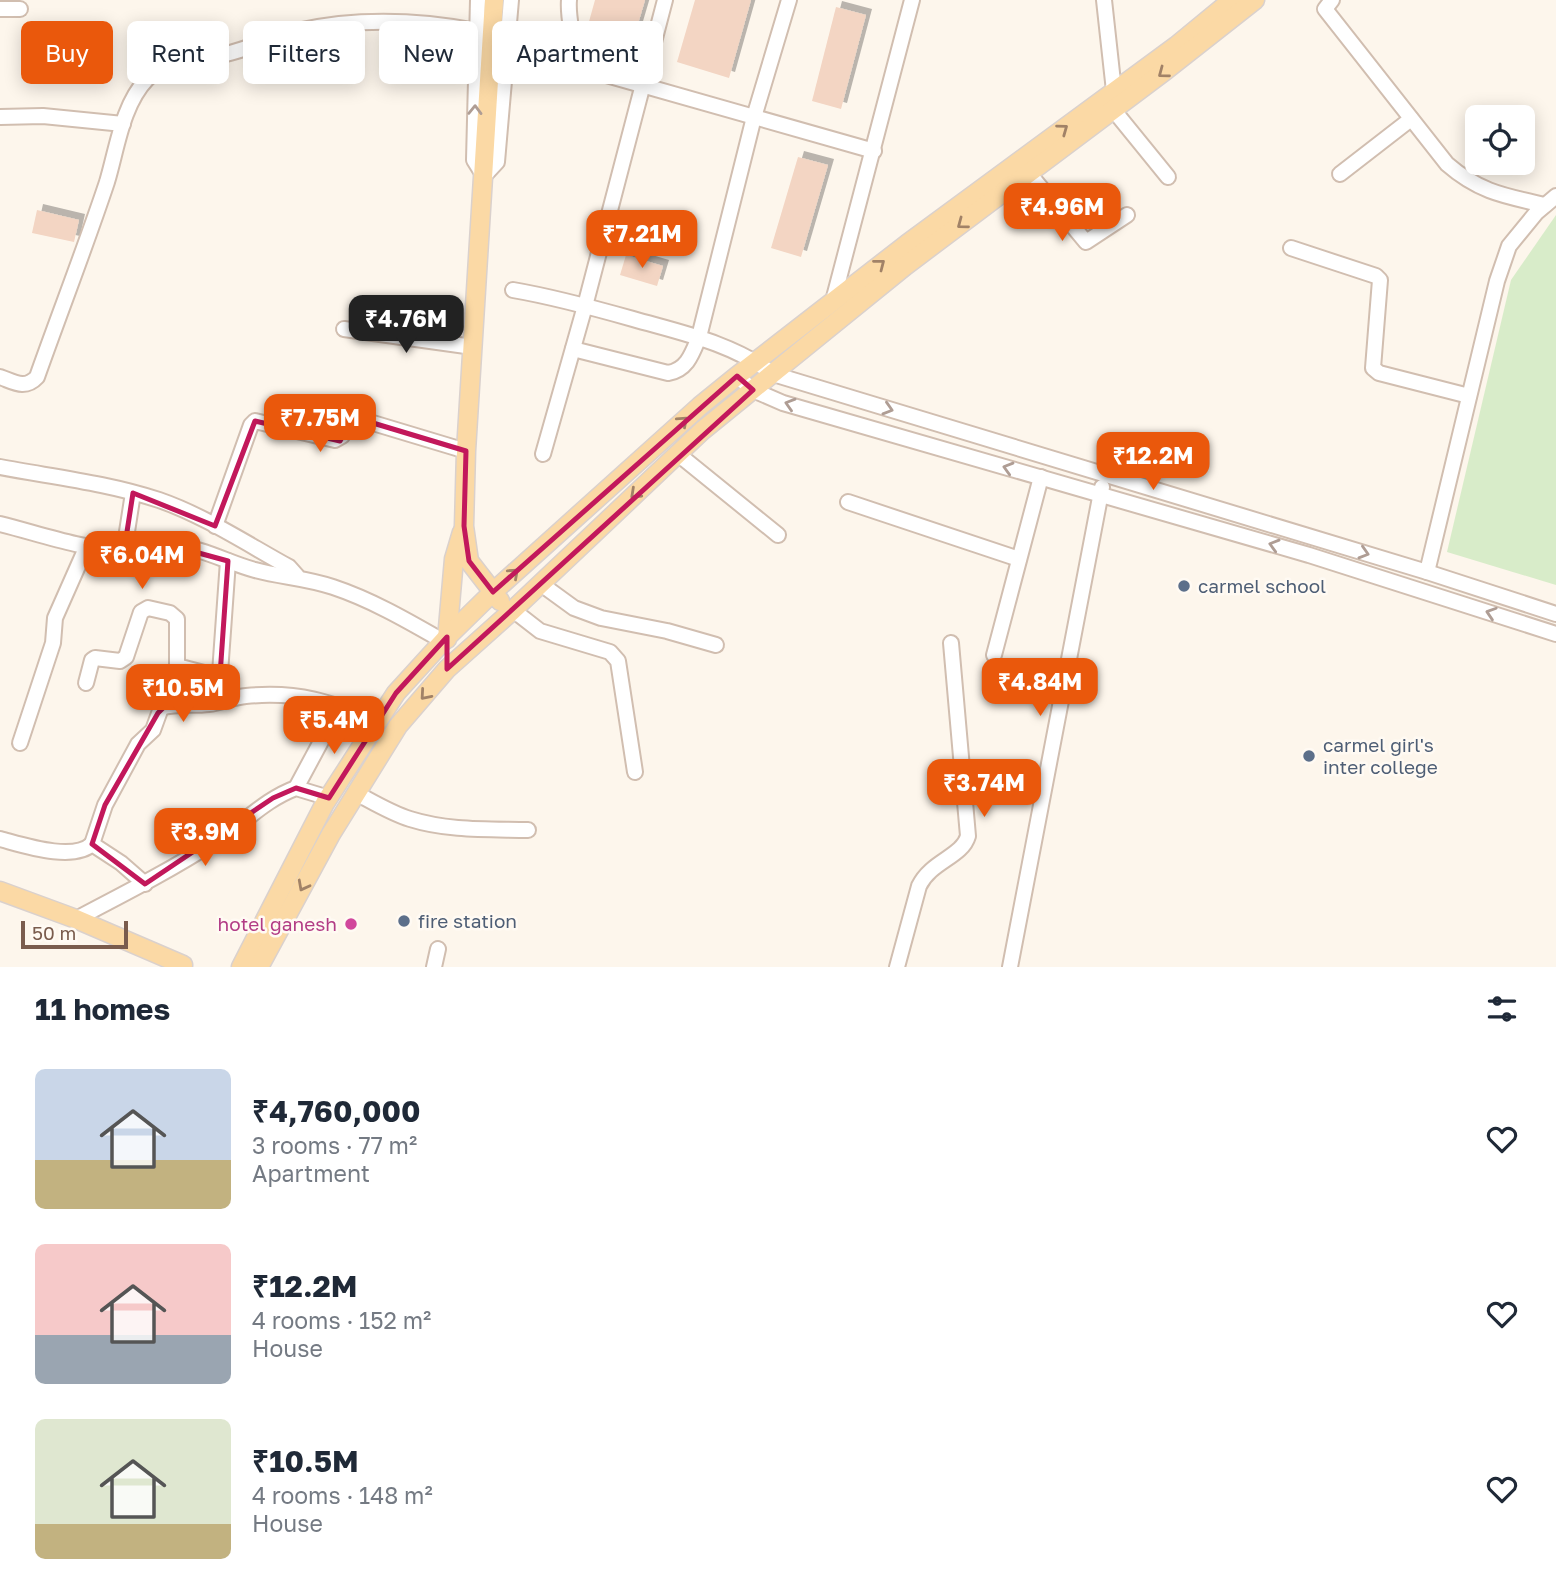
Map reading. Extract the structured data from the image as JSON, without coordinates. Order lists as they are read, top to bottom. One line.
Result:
{"places":["carmel school","carmel girl's inter college","fire station","hotel ganesh"],"scale_bar":"50 m","page":{"chip":["Buy","Rent","Filters","New","Apartment"],"price":["₹4.96M","₹7.21M","₹4.76M","₹7.75M","₹12.2M","₹6.04M","₹4.84M","₹10.5M","₹5.4M","₹3.74M","₹3.9M"],"scale":"50 m","heading":"11 homes","list":[{"name":"₹4,760,000","note":"3 rooms · 77 m² · Apartment"},{"name":"₹12.2M","note":"4 rooms · 152 m² · House"},{"name":"₹10.5M","note":"4 rooms · 148 m² · House"}]}}
